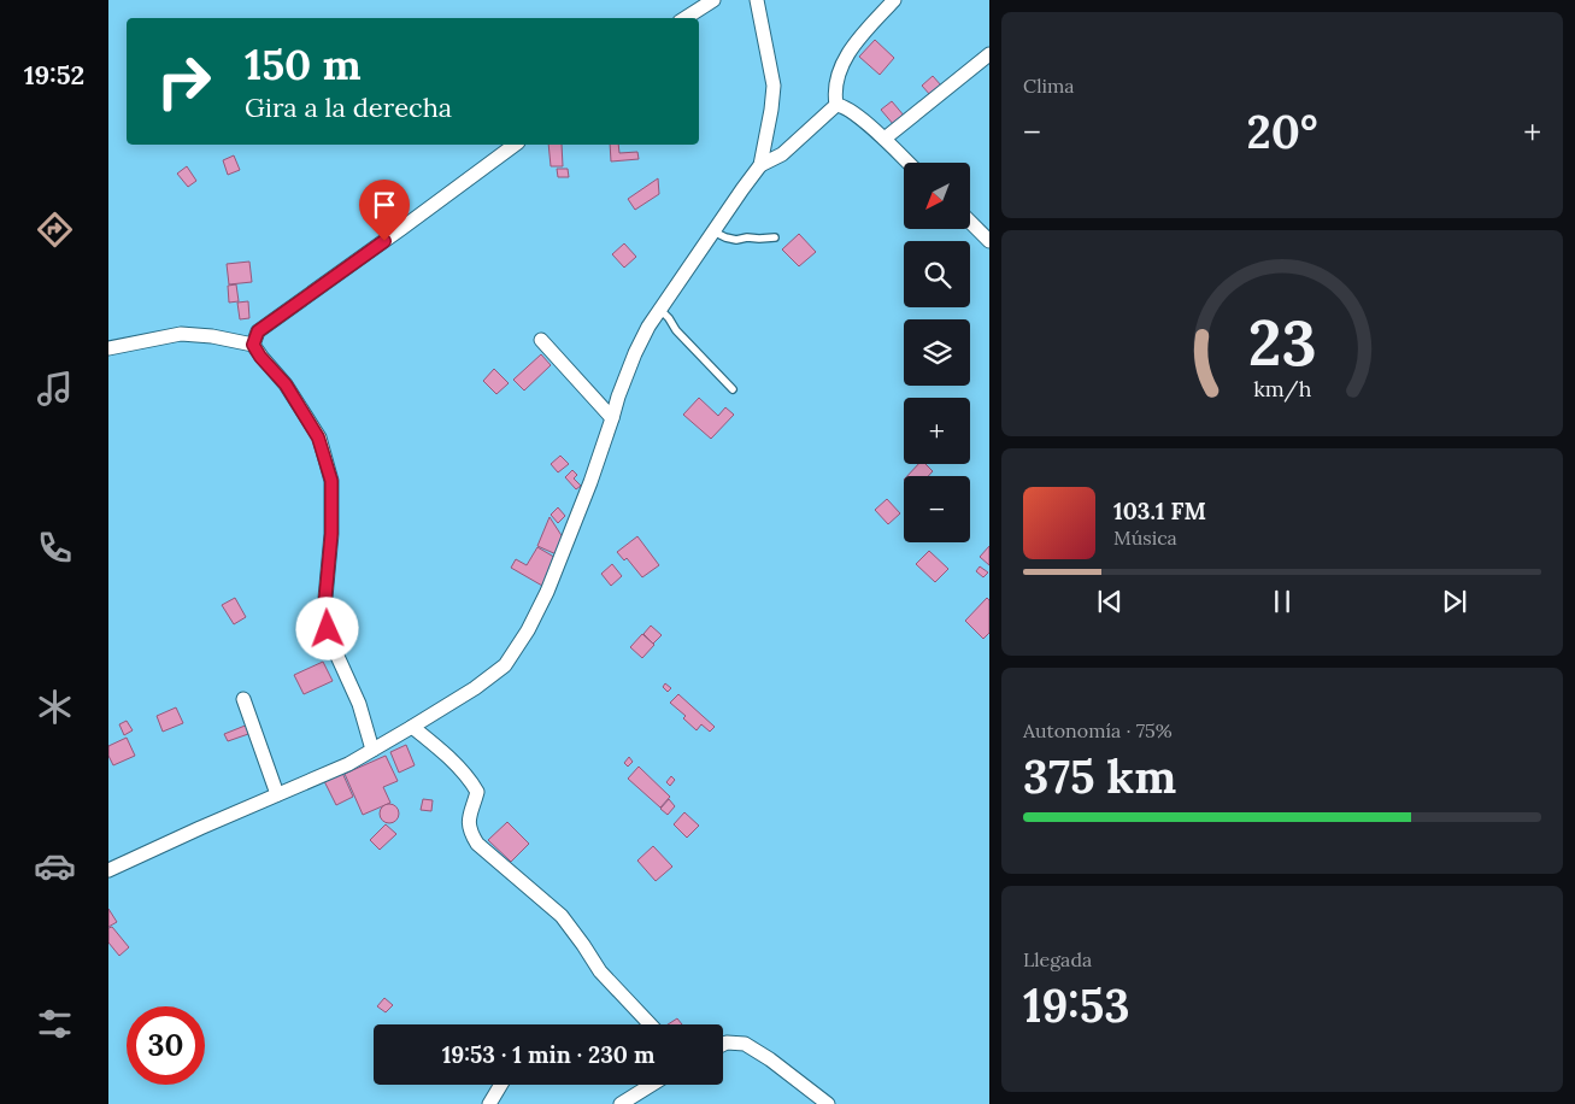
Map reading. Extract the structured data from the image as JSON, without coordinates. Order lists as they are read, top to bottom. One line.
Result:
{"north":"bottom left","page":{"tabs":"19:52","tile":["Clima",["Autonomía · 75%","375 km"],["Llegada","19:53"]],"turn":["150 m","Gira a la derecha"],"heat":["−","20°","+"],"map_buttons":["+","−"],"song":["103.1 FM","Música"],"limit":"30","trip":"19:53 · 1 min · 230 m","gauge":["23","km/h"]}}
